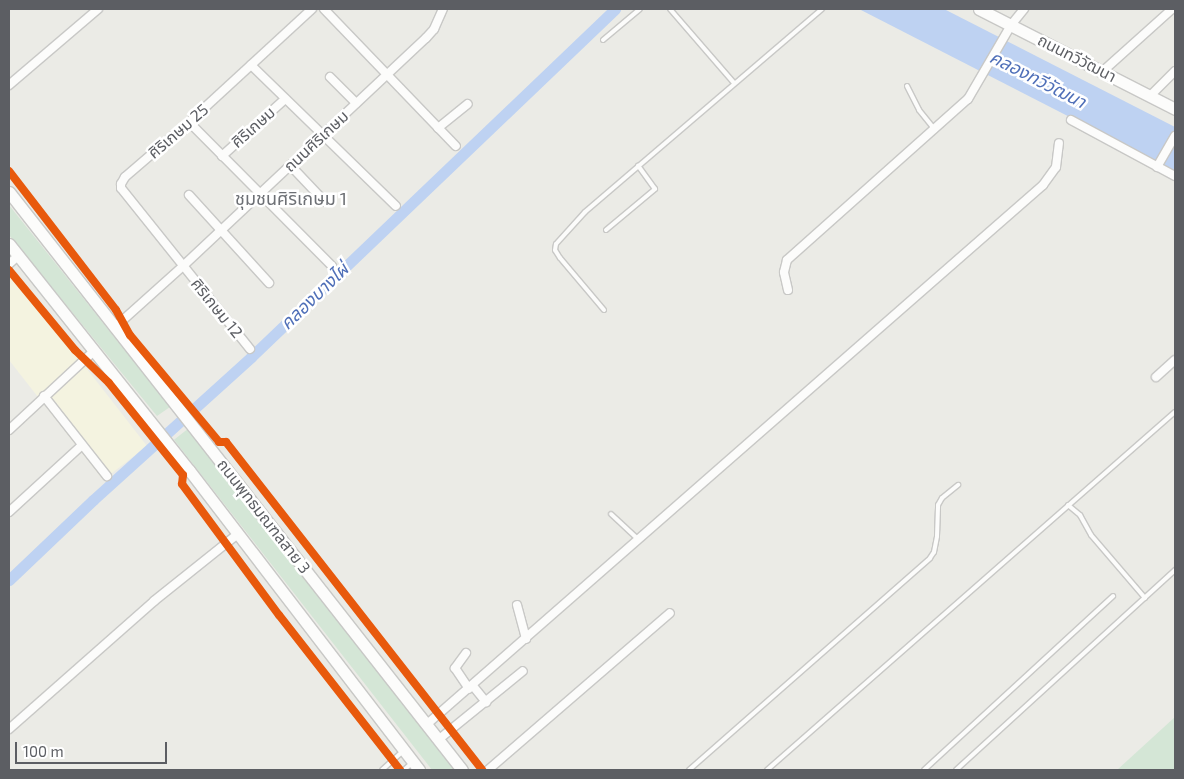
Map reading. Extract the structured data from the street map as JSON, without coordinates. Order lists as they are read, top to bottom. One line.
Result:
{"streets":{"main road":["ถนนทวีวัฒนา","ถนนพุทธมณฑลสาย 3"],"street":["ศิริเกษม","ศิริเกษม 25","ถนนศิริเกษม","ศิริเกษม 12"]},"crossings":[["ศิริเกษม 25","ถนนศิริเกษม"],["ศิริเกษม 25","ศิริเกษม 12"],["ถนนศิริเกษม","ศิริเกษม 12"],["ถนนศิริเกษม","ถนนพุทธมณฑลสาย 3"]],"districts":["ชุมชนศิริเกษม 1"],"water":["คลองทวีวัฒนา","คลองบางไผ่"],"scale_bar":"100 m"}
